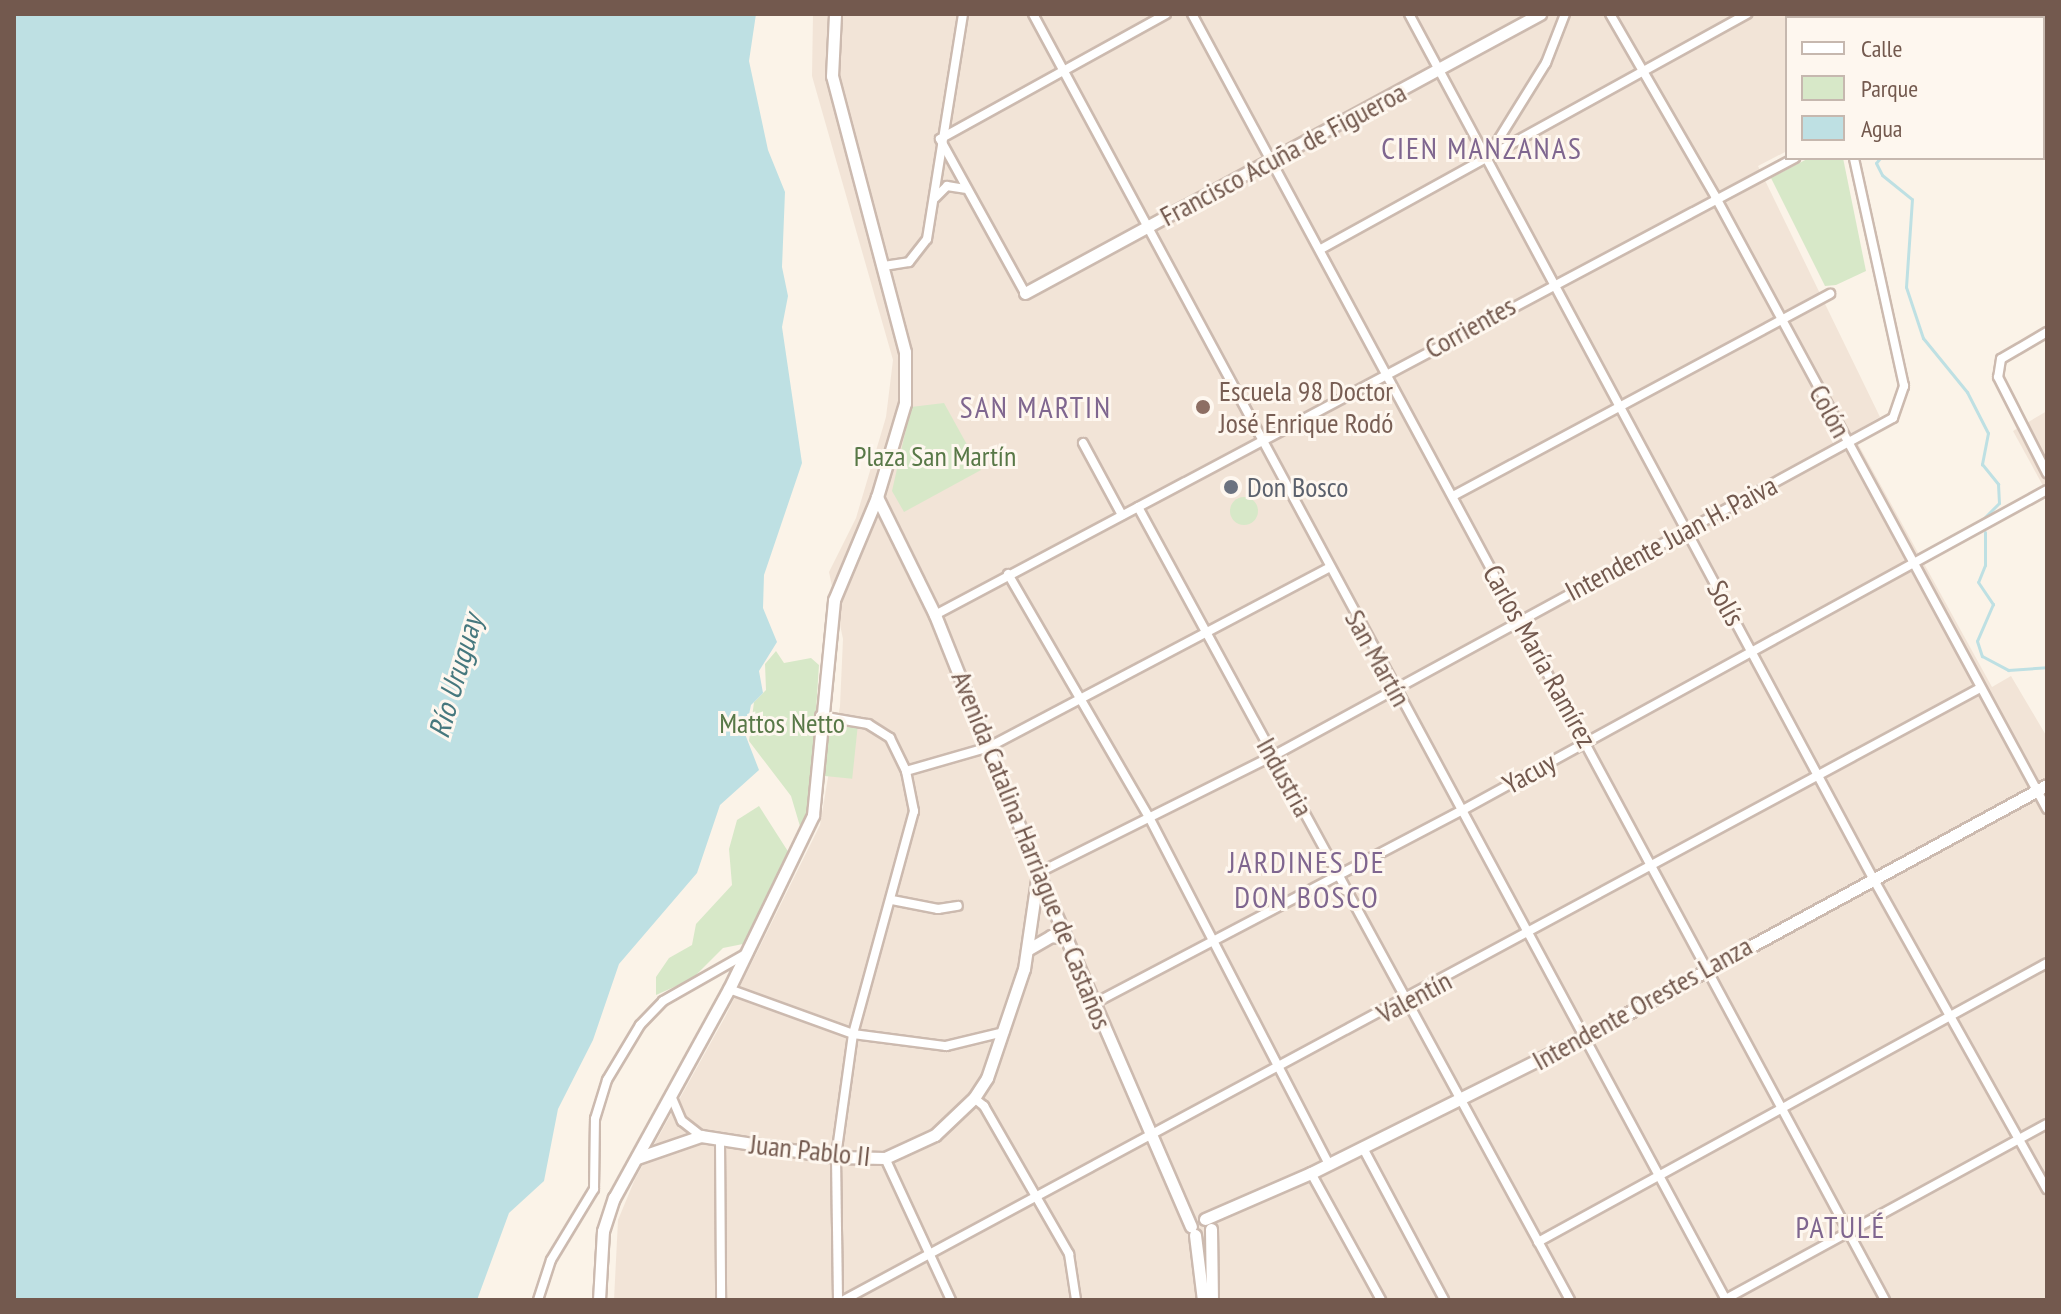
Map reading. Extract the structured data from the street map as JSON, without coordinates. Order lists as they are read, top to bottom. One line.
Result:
{"streets":{"street":["Francisco Acuña de Figueroa","Corrientes","Colón","Intendente Juan H. Paiva","Solís","Carlos María Ramírez","San Martín","Yacuy","Industria","Avenida Catalina Harriague de Castaños","Valentín","Intendente Orestes Lanza","Juan Pablo II"]},"crossings":[["Francisco Acuña de Figueroa","Solís"],["Francisco Acuña de Figueroa","Carlos María Ramírez"],["Francisco Acuña de Figueroa","San Martín"],["Corrientes","Colón"],["Corrientes","Solís"],["Corrientes","Carlos María Ramírez"],["Corrientes","San Martín"],["Corrientes","Industria"],["Corrientes","Avenida Catalina Harriague de Castaños"],["Colón","Intendente Juan H. Paiva"],["Colón","Yacuy"],["Colón","Valentín"],["Colón","Intendente Orestes Lanza"],["Intendente Juan H. Paiva","Solís"],["Intendente Juan H. Paiva","Carlos María Ramírez"],["Intendente Juan H. Paiva","San Martín"],["Intendente Juan H. Paiva","Industria"],["Intendente Juan H. Paiva","Avenida Catalina Harriague de Castaños"],["Intendente Juan H. Paiva","Juan Pablo II"],["Solís","Yacuy"],["Solís","Valentín"],["Solís","Intendente Orestes Lanza"],["Carlos María Ramírez","Yacuy"],["Carlos María Ramírez","Valentín"],["Carlos María Ramírez","Intendente Orestes Lanza"],["San Martín","Yacuy"],["San Martín","Valentín"],["San Martín","Intendente Orestes Lanza"],["Yacuy","Industria"],["Yacuy","Avenida Catalina Harriague de Castaños"],["Industria","Valentín"],["Industria","Intendente Orestes Lanza"],["Avenida Catalina Harriague de Castaños","Valentín"],["Avenida Catalina Harriague de Castaños","Juan Pablo II"]],"districts":["CIEN MANZANAS","SAN MARTIN","JARDINES DE DON BOSCO","PATULÉ"],"water":["Río Uruguay"],"parks":["Plaza San Martín","Mattos Netto"],"places":["Escuela 98 Doctor José Enrique Rodó","Don Bosco"],"legend":["Calle","Parque","Agua"]}
